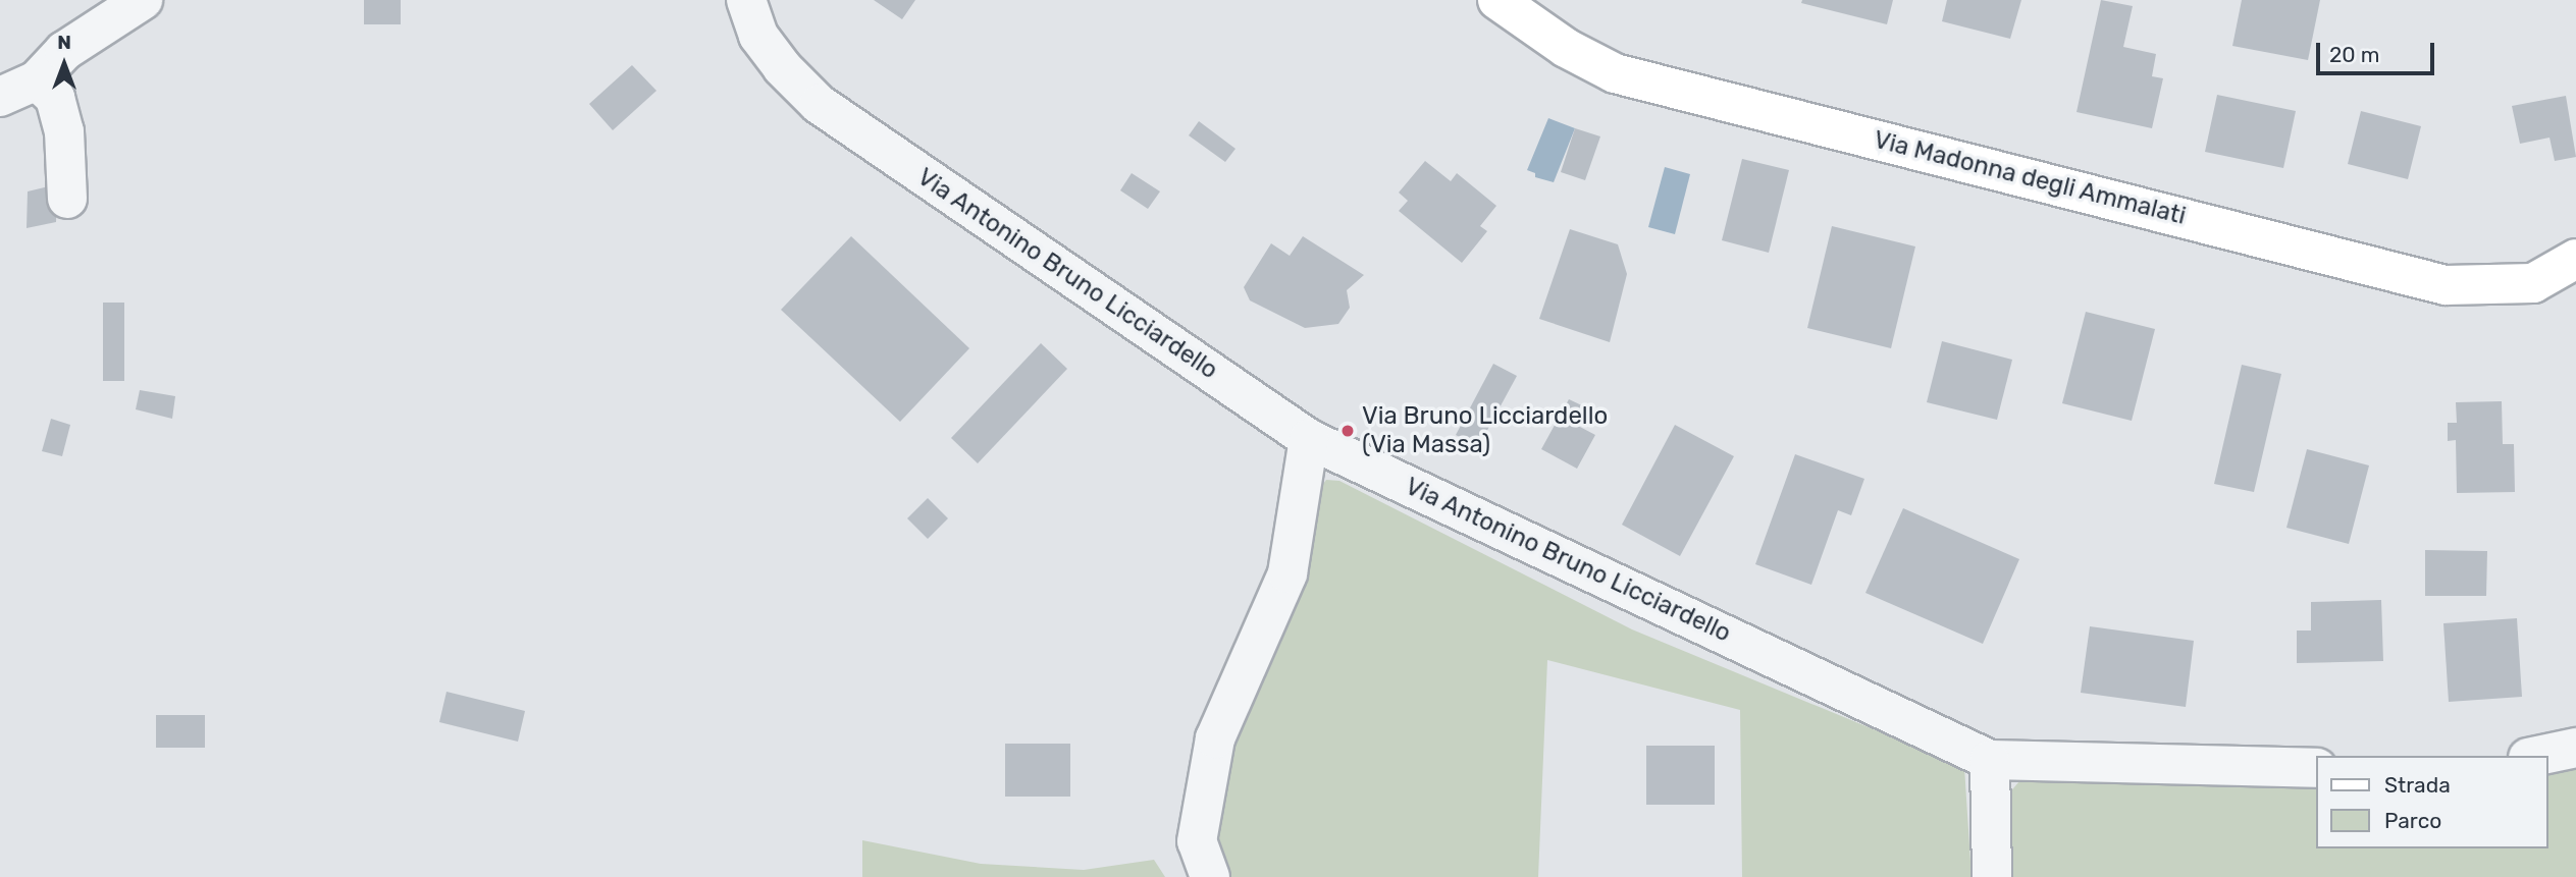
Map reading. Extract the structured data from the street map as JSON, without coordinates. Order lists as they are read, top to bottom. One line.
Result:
{"streets":{"street":["Via Madonna degli Ammalati","Via Antonino Bruno Licciardello"]},"places":["Via Bruno Licciardello (Via Massa)"],"legend":["Strada","Parco"],"scale_bar":"20 m","north":"top"}
